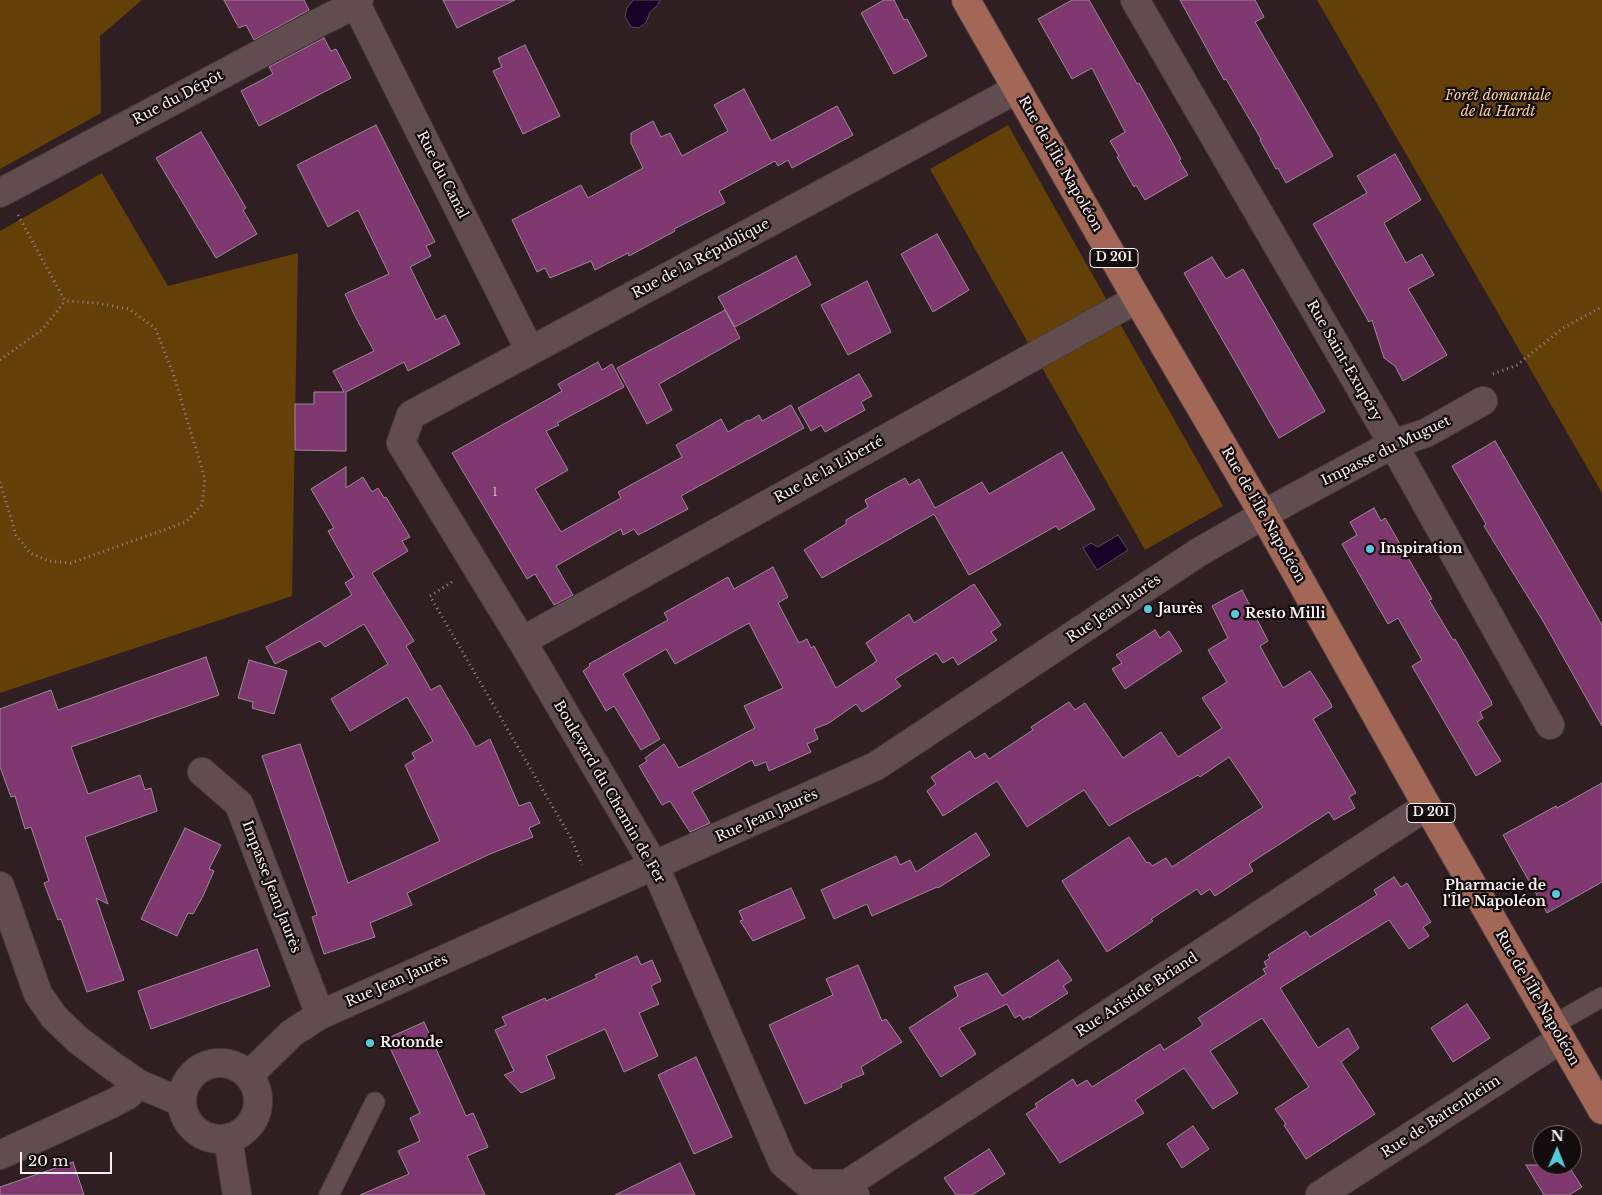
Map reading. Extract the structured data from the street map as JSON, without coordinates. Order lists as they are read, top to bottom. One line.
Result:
{"streets":{"main road":["Rue de l'Île Napoléon","D 201"],"street":["Rue du Dépôt","Rue du Canal","Rue de la République","Rue Saint-Exupéry","Impasse du Muguet","Rue de la Liberté","Rue Jean Jaurès","Boulevard du Chemin de Fer","Impasse Jean Jaurès","Rue Aristide Briand","Rue de Battenheim"]},"crossings":[["Rue du Dépôt","Rue du Canal"],["Rue de l'Île Napoléon","Rue de la République"],["Rue de l'Île Napoléon","Impasse du Muguet"],["Rue de l'Île Napoléon","Rue de la Liberté"],["Rue de l'Île Napoléon","Rue Jean Jaurès"],["Rue de l'Île Napoléon","Rue Aristide Briand"],["Rue de l'Île Napoléon","Rue de Battenheim"],["Rue du Canal","Rue de la République"],["Rue de la République","Boulevard du Chemin de Fer"],["Rue Saint-Exupéry","Impasse du Muguet"],["Impasse du Muguet","Rue Jean Jaurès"],["Rue de la Liberté","Boulevard du Chemin de Fer"],["Rue Jean Jaurès","Boulevard du Chemin de Fer"],["Rue Jean Jaurès","Impasse Jean Jaurès"],["Boulevard du Chemin de Fer","Rue Aristide Briand"]],"parks":["Forêt domaniale de la Hardt"],"places":["Inspiration","Jaurès","Resto Milli","Pharmacie de l'Île Napoléon","Rotonde"],"house_numbers":["1"],"scale_bar":"20 m","north":"top"}
